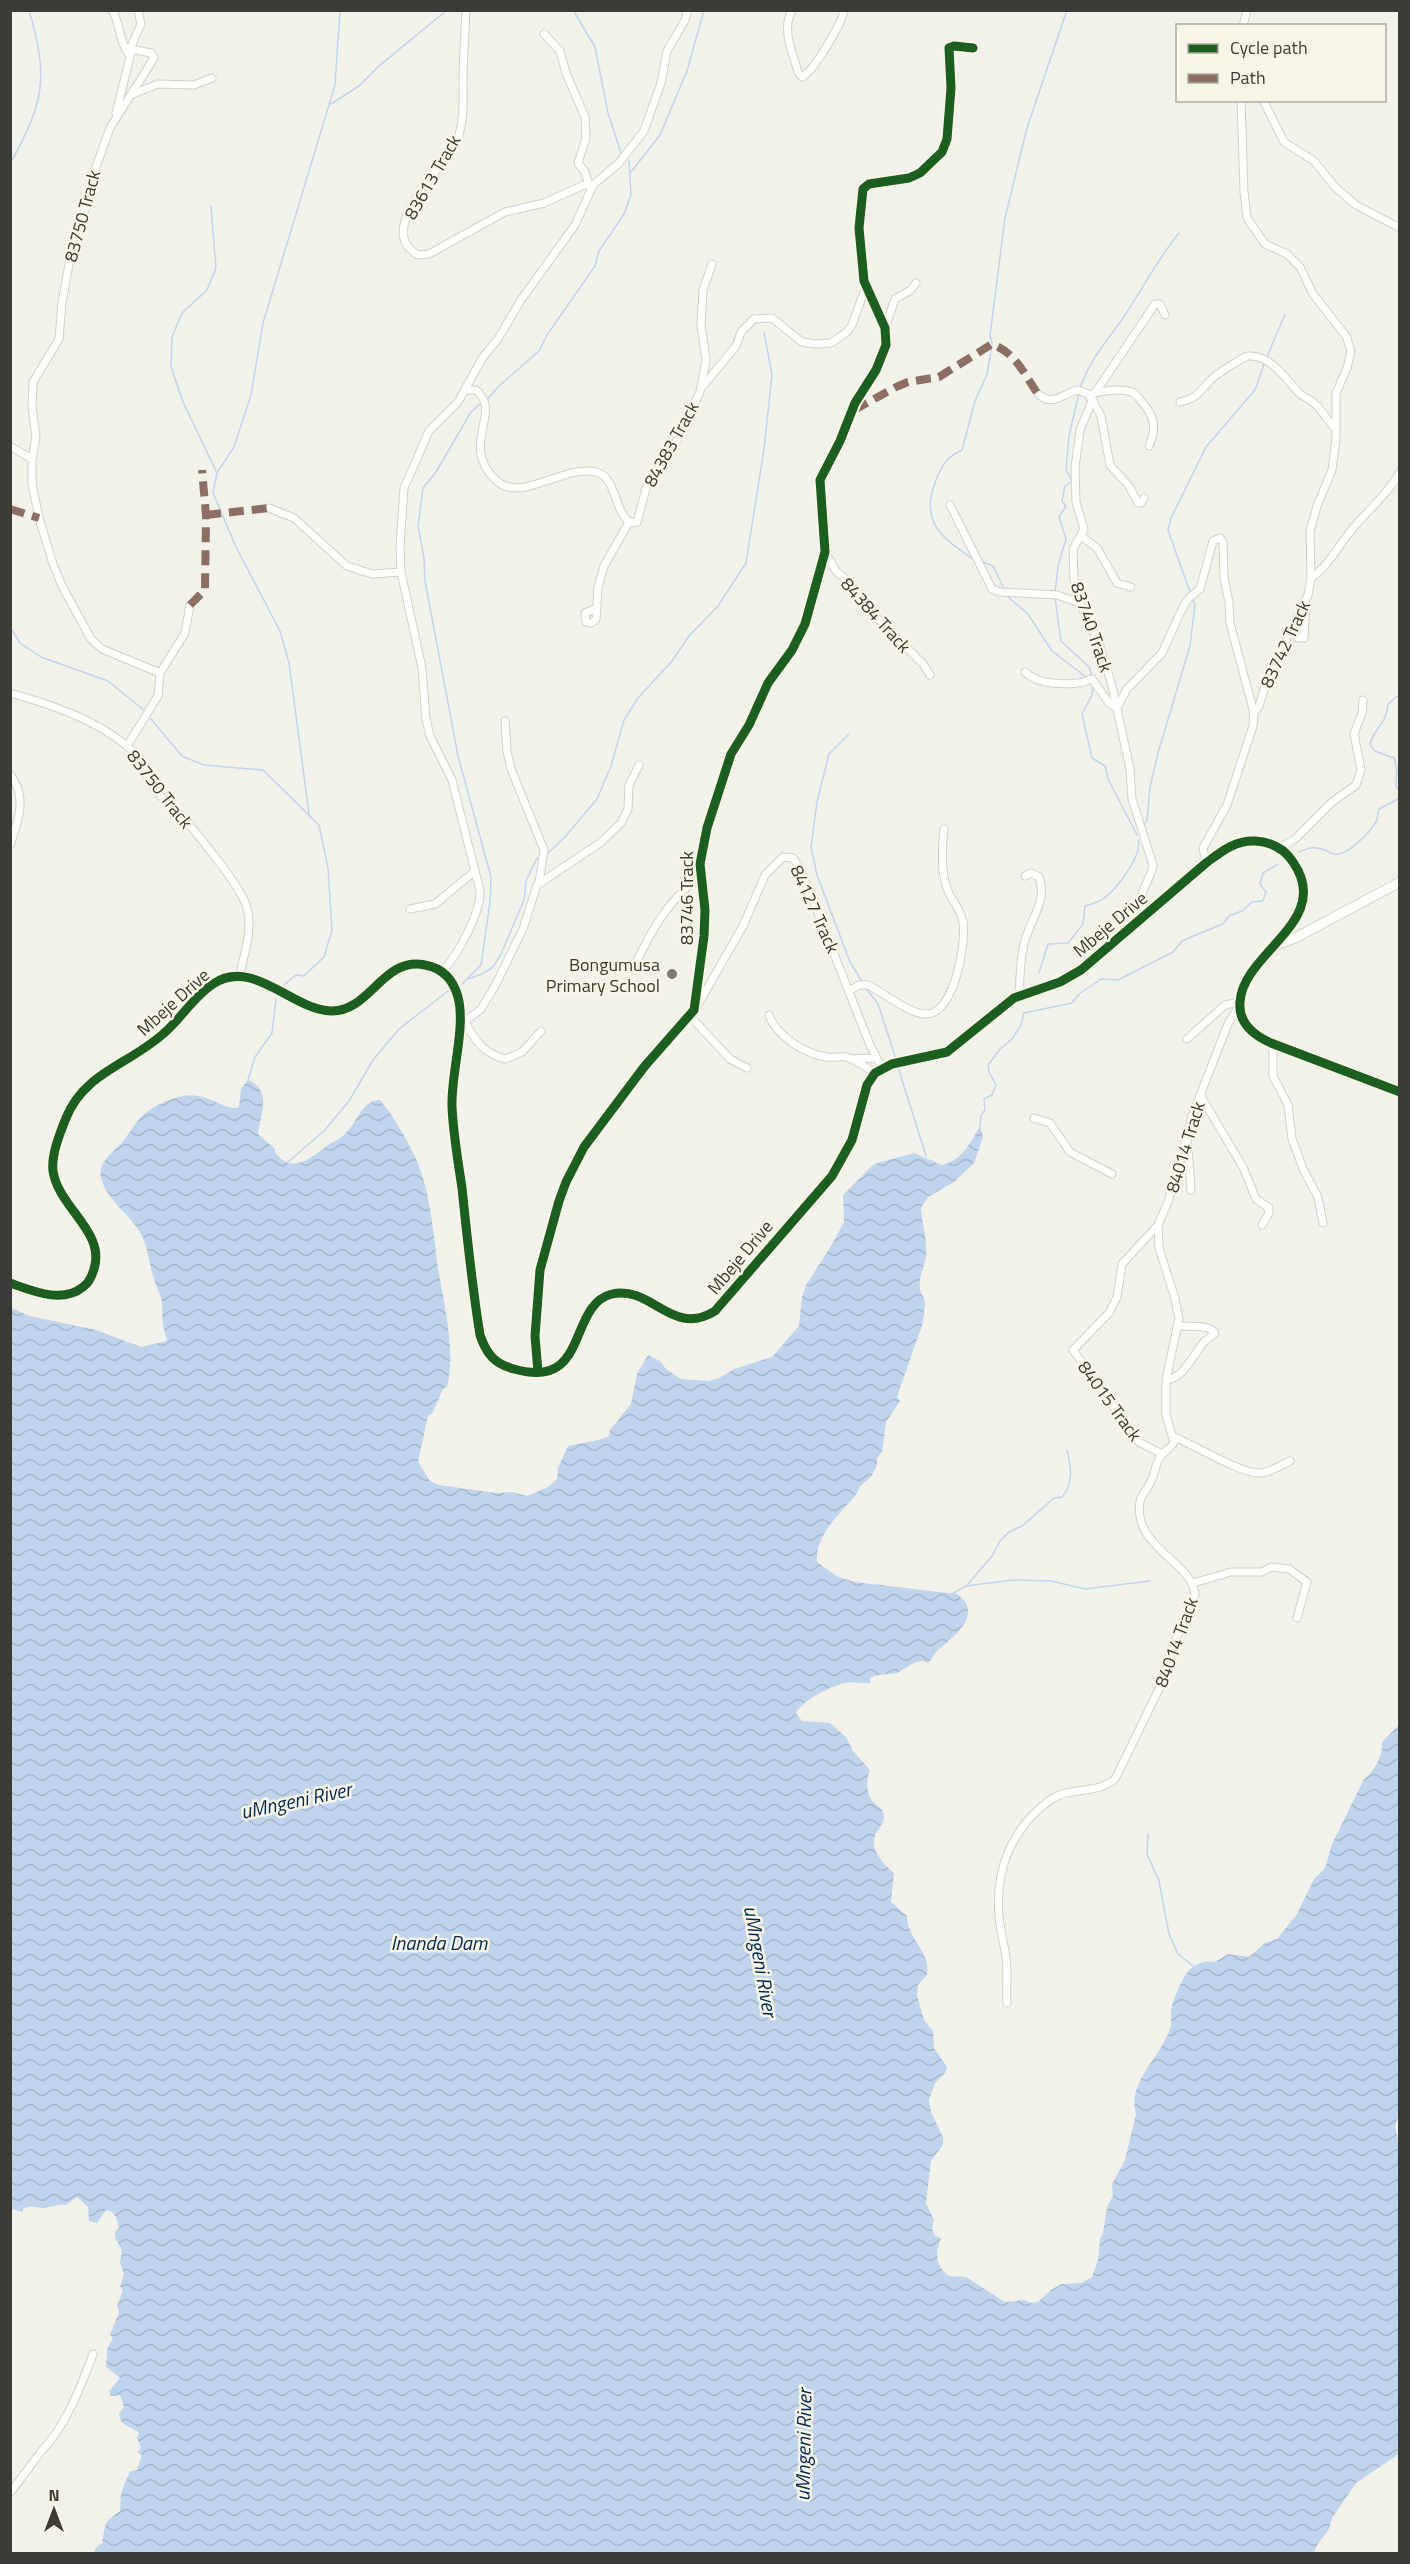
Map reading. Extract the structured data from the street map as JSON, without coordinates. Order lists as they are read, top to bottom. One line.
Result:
{"streets":{"street":["83613 Track","83750 Track","84383 Track","84384 Track","83740 Track","83742 Track","83746 Track","84127 Track","Mbeje Drive","84014 Track","84015 Track"]},"crossings":[["83750 Track","Mbeje Drive"],["84384 Track","83746 Track"],["83740 Track","Mbeje Drive"],["83742 Track","Mbeje Drive"],["83746 Track","84127 Track"],["84127 Track","Mbeje Drive"],["84014 Track","84015 Track"]],"water":["uMngeni River","Inanda Dam"],"places":["Bongumusa Primary School"],"legend":["Cycle path","Path"],"north":"top"}
